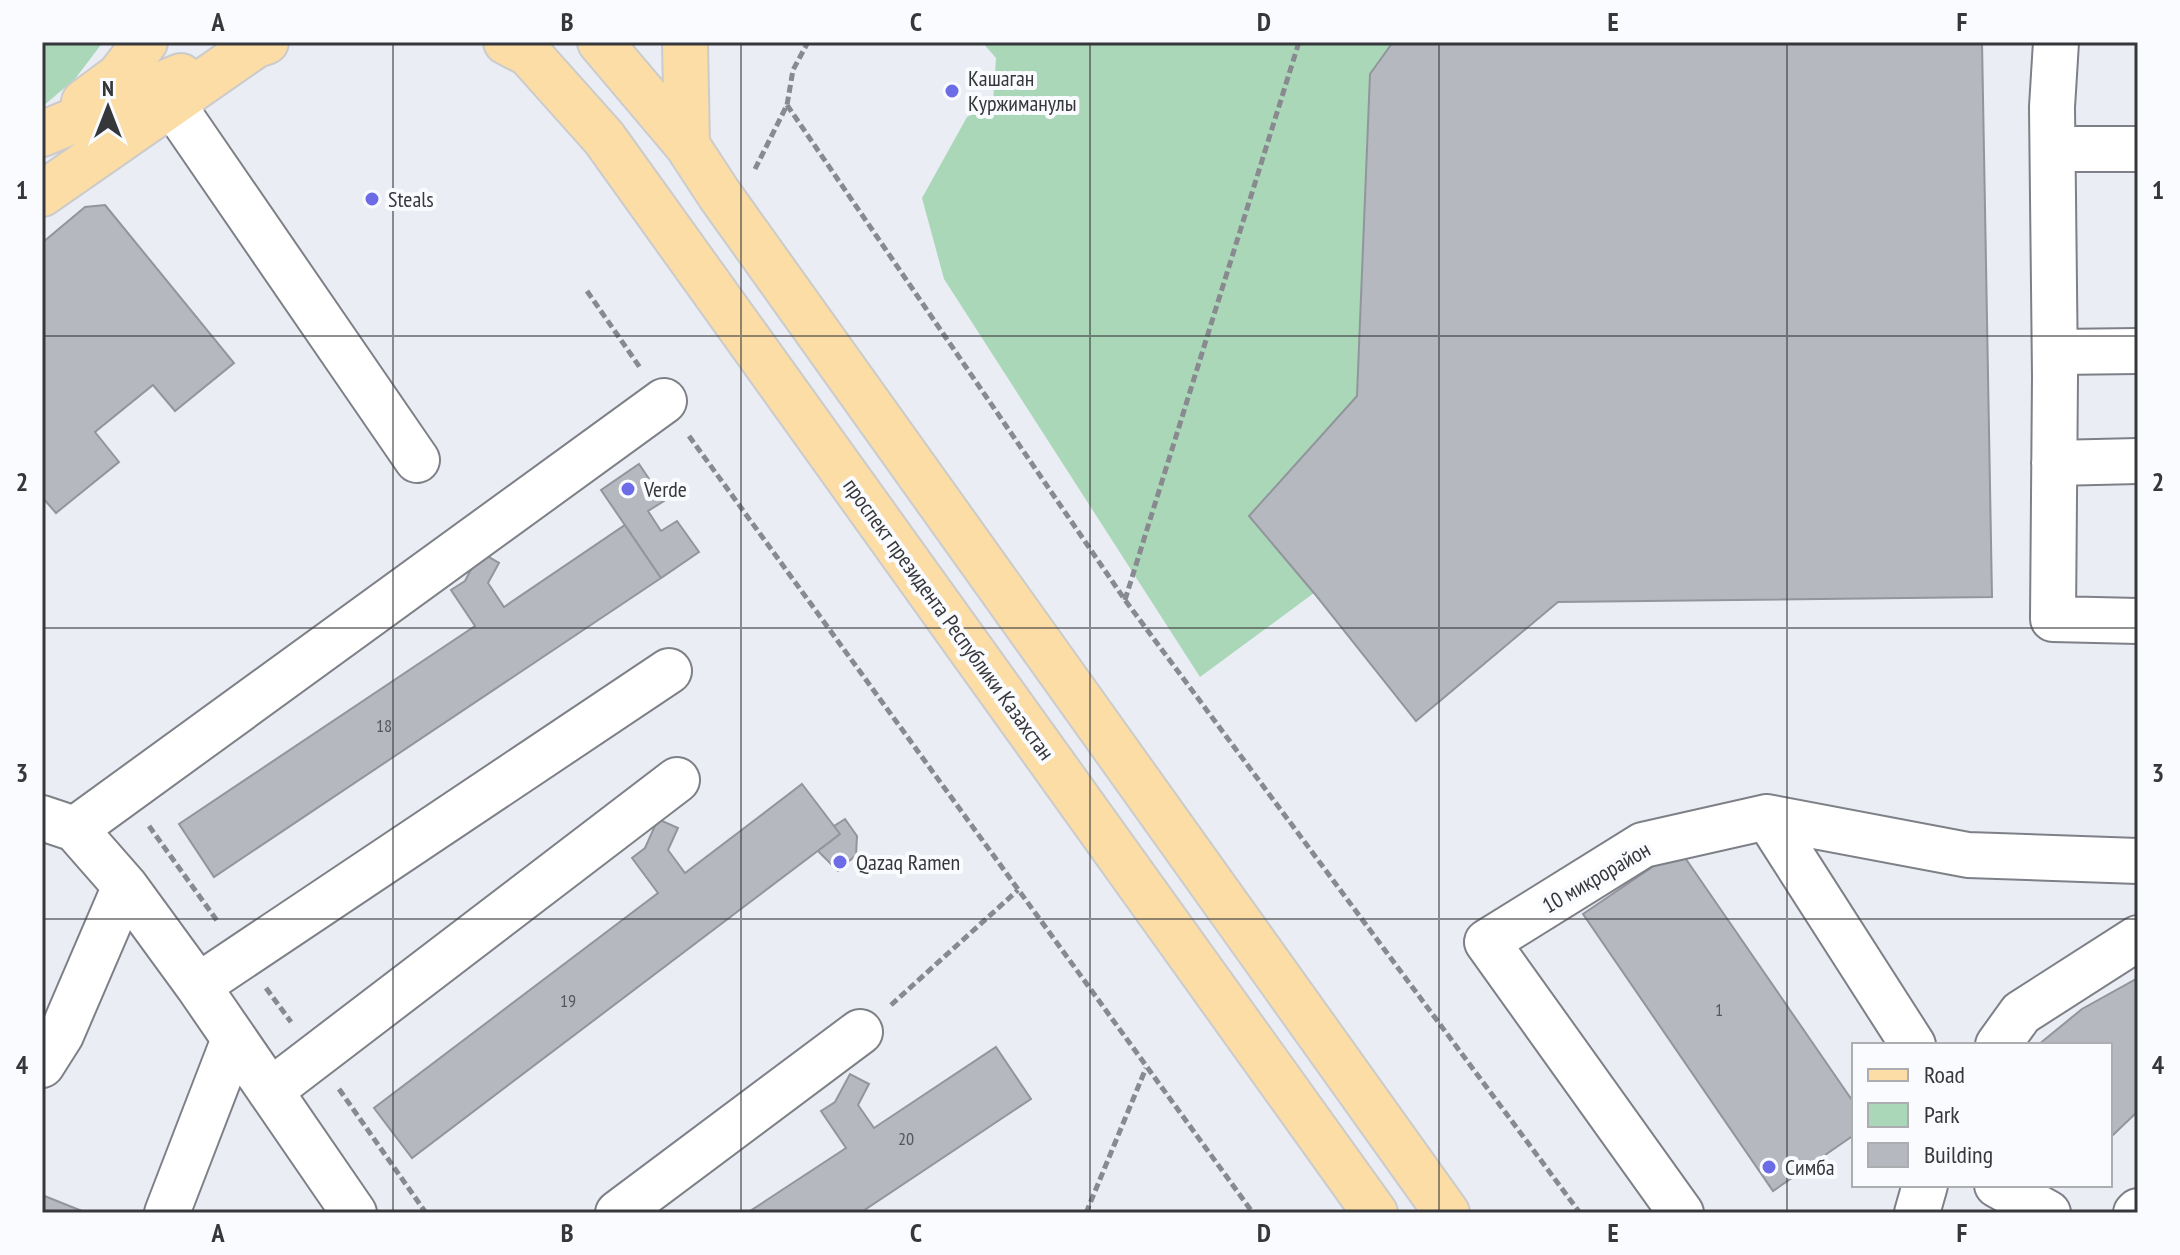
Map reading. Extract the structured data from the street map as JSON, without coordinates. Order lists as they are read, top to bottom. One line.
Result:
{"streets":{"main road":["проспект президента Республики Казахстан"],"street":["10 микрорайон"]},"places":["Кашаган Куржиманулы","Steals","Verde","Qazaq Ramen","Симба"],"house_numbers":["18","19","1","20"],"legend":["Road","Park","Building"],"north":"top","grid":{"columns":["A","B","C","D","E","F"],"rows":["1","2","3","4"]}}
